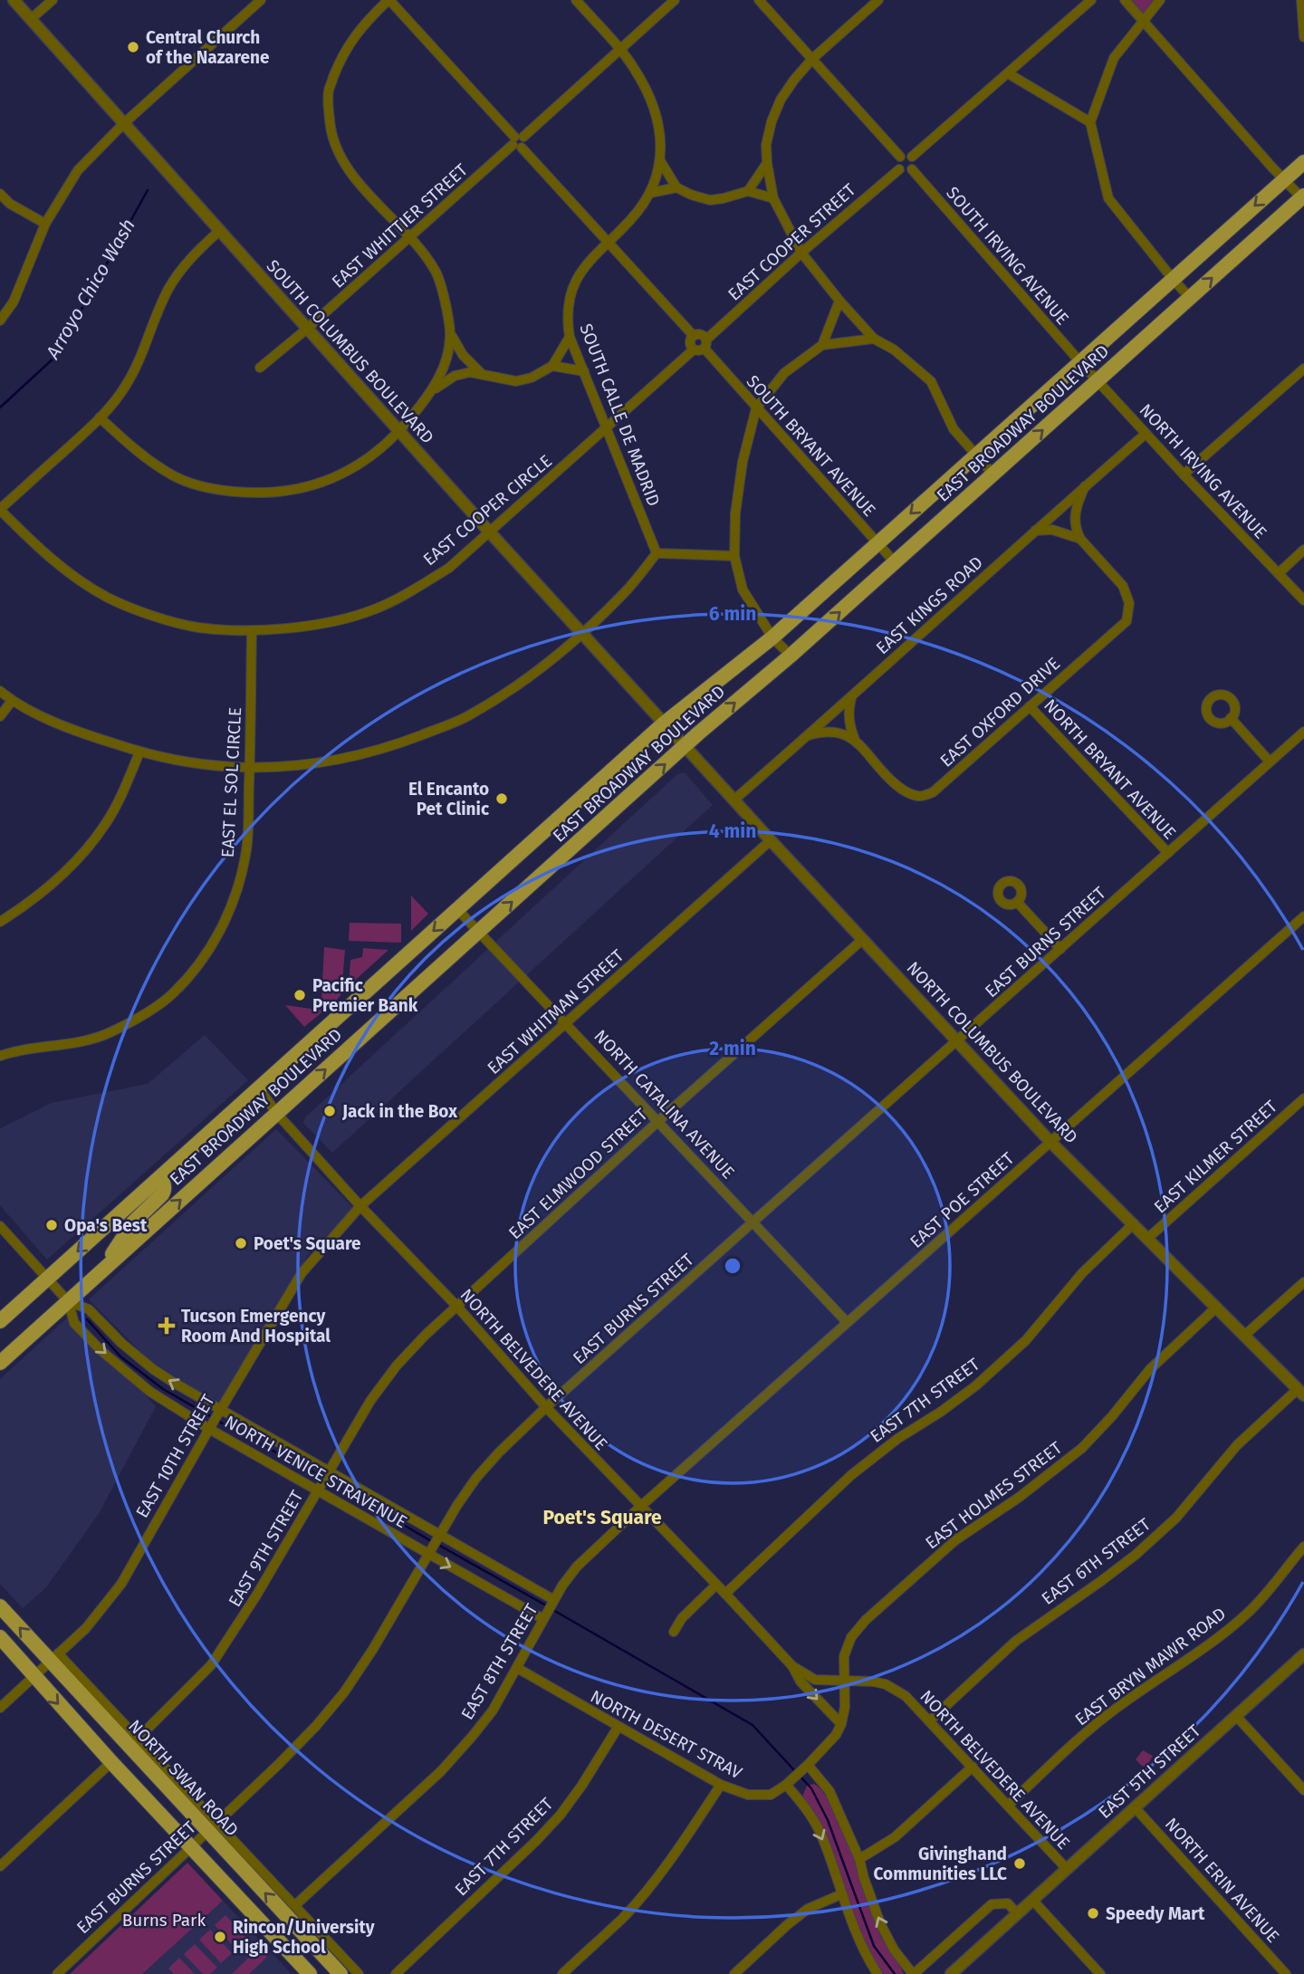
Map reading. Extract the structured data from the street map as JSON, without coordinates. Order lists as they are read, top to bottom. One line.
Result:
{"streets":{"main road":["EAST BROADWAY BOULEVARD","NORTH SWAN ROAD"],"street":["EAST WHITTIER STREET","EAST COOPER STREET","SOUTH IRVING AVENUE","SOUTH COLUMBUS BOULEVARD","SOUTH CALLE DE MADRID","SOUTH BRYANT AVENUE","NORTH IRVING AVENUE","EAST COOPER CIRCLE","EAST KINGS ROAD","EAST OXFORD DRIVE","NORTH BRYANT AVENUE","EAST EL SOL CIRCLE","EAST BURNS STREET","EAST WHITMAN STREET","NORTH COLUMBUS BOULEVARD","NORTH CATALINA AVENUE","EAST KILMER STREET","EAST ELMWOOD STREET","EAST POE STREET","NORTH BELVEDERE AVENUE","EAST 7TH STREET","EAST 10TH STREET","NORTH VENICE STRAVENUE","EAST HOLMES STREET","EAST 9TH STREET","EAST 6TH STREET","EAST 8TH STREET","EAST BRYN MAWR ROAD","NORTH DESERT STRAV","EAST 5TH STREET","NORTH ERIN AVENUE"]},"crossings":[["EAST WHITTIER STREET","SOUTH COLUMBUS BOULEVARD"],["EAST WHITTIER STREET","SOUTH CALLE DE MADRID"],["EAST COOPER STREET","SOUTH IRVING AVENUE"],["EAST COOPER STREET","SOUTH CALLE DE MADRID"],["EAST COOPER STREET","SOUTH BRYANT AVENUE"],["EAST COOPER STREET","EAST COOPER CIRCLE"],["SOUTH IRVING AVENUE","EAST BROADWAY BOULEVARD"],["SOUTH IRVING AVENUE","NORTH IRVING AVENUE"],["SOUTH COLUMBUS BOULEVARD","EAST BROADWAY BOULEVARD"],["SOUTH COLUMBUS BOULEVARD","EAST COOPER CIRCLE"],["SOUTH COLUMBUS BOULEVARD","NORTH COLUMBUS BOULEVARD"],["SOUTH CALLE DE MADRID","EAST COOPER CIRCLE"],["EAST BROADWAY BOULEVARD","SOUTH BRYANT AVENUE"],["EAST BROADWAY BOULEVARD","NORTH IRVING AVENUE"],["EAST BROADWAY BOULEVARD","NORTH COLUMBUS BOULEVARD"],["EAST BROADWAY BOULEVARD","NORTH CATALINA AVENUE"],["EAST BROADWAY BOULEVARD","NORTH BELVEDERE AVENUE"],["EAST BROADWAY BOULEVARD","NORTH VENICE STRAVENUE"],["NORTH IRVING AVENUE","EAST KINGS ROAD"],["EAST COOPER CIRCLE","EAST EL SOL CIRCLE"],["EAST KINGS ROAD","NORTH COLUMBUS BOULEVARD"],["EAST OXFORD DRIVE","NORTH BRYANT AVENUE"],["NORTH BRYANT AVENUE","EAST BURNS STREET"],["EAST BURNS STREET","NORTH COLUMBUS BOULEVARD"],["EAST BURNS STREET","NORTH CATALINA AVENUE"],["EAST BURNS STREET","NORTH BELVEDERE AVENUE"],["EAST BURNS STREET","NORTH VENICE STRAVENUE"],["EAST BURNS STREET","NORTH SWAN ROAD"],["EAST WHITMAN STREET","NORTH COLUMBUS BOULEVARD"],["EAST WHITMAN STREET","NORTH CATALINA AVENUE"],["EAST WHITMAN STREET","NORTH BELVEDERE AVENUE"],["EAST WHITMAN STREET","EAST 10TH STREET"],["NORTH COLUMBUS BOULEVARD","EAST KILMER STREET"],["NORTH COLUMBUS BOULEVARD","EAST ELMWOOD STREET"],["NORTH COLUMBUS BOULEVARD","EAST POE STREET"],["NORTH COLUMBUS BOULEVARD","EAST 7TH STREET"],["NORTH COLUMBUS BOULEVARD","EAST HOLMES STREET"],["NORTH COLUMBUS BOULEVARD","EAST 6TH STREET"],["NORTH CATALINA AVENUE","EAST ELMWOOD STREET"],["NORTH CATALINA AVENUE","EAST POE STREET"],["EAST ELMWOOD STREET","NORTH BELVEDERE AVENUE"],["EAST ELMWOOD STREET","EAST 9TH STREET"],["EAST POE STREET","NORTH BELVEDERE AVENUE"],["EAST POE STREET","EAST 8TH STREET"],["NORTH BELVEDERE AVENUE","EAST 7TH STREET"],["NORTH BELVEDERE AVENUE","EAST 10TH STREET"],["NORTH BELVEDERE AVENUE","EAST HOLMES STREET"],["NORTH BELVEDERE AVENUE","EAST 9TH STREET"],["NORTH BELVEDERE AVENUE","EAST 6TH STREET"],["NORTH BELVEDERE AVENUE","EAST 8TH STREET"],["NORTH BELVEDERE AVENUE","EAST BRYN MAWR ROAD"],["NORTH BELVEDERE AVENUE","EAST 5TH STREET"],["EAST 7TH STREET","NORTH DESERT STRAV"],["EAST 10TH STREET","NORTH VENICE STRAVENUE"],["EAST 10TH STREET","NORTH SWAN ROAD"],["NORTH VENICE STRAVENUE","EAST 9TH STREET"],["NORTH VENICE STRAVENUE","EAST 8TH STREET"],["EAST 9TH STREET","NORTH SWAN ROAD"],["EAST 8TH STREET","NORTH DESERT STRAV"],["EAST 8TH STREET","NORTH SWAN ROAD"],["EAST 5TH STREET","NORTH ERIN AVENUE"]],"districts":["Poet's Square"],"water":["Arroyo Chico Wash"],"parks":["Burns Park"],"places":{"other":["Central Church of the Nazarene","El Encanto Pet Clinic","Pacific Premier Bank","Jack in the Box","Opa's Best","Poet's Square","Givinghand Communities LLC","Speedy Mart","Rincon/University High School"],"health":["Tucson Emergency Room And Hospital"]},"rings":["6 min","4 min","2 min"]}
